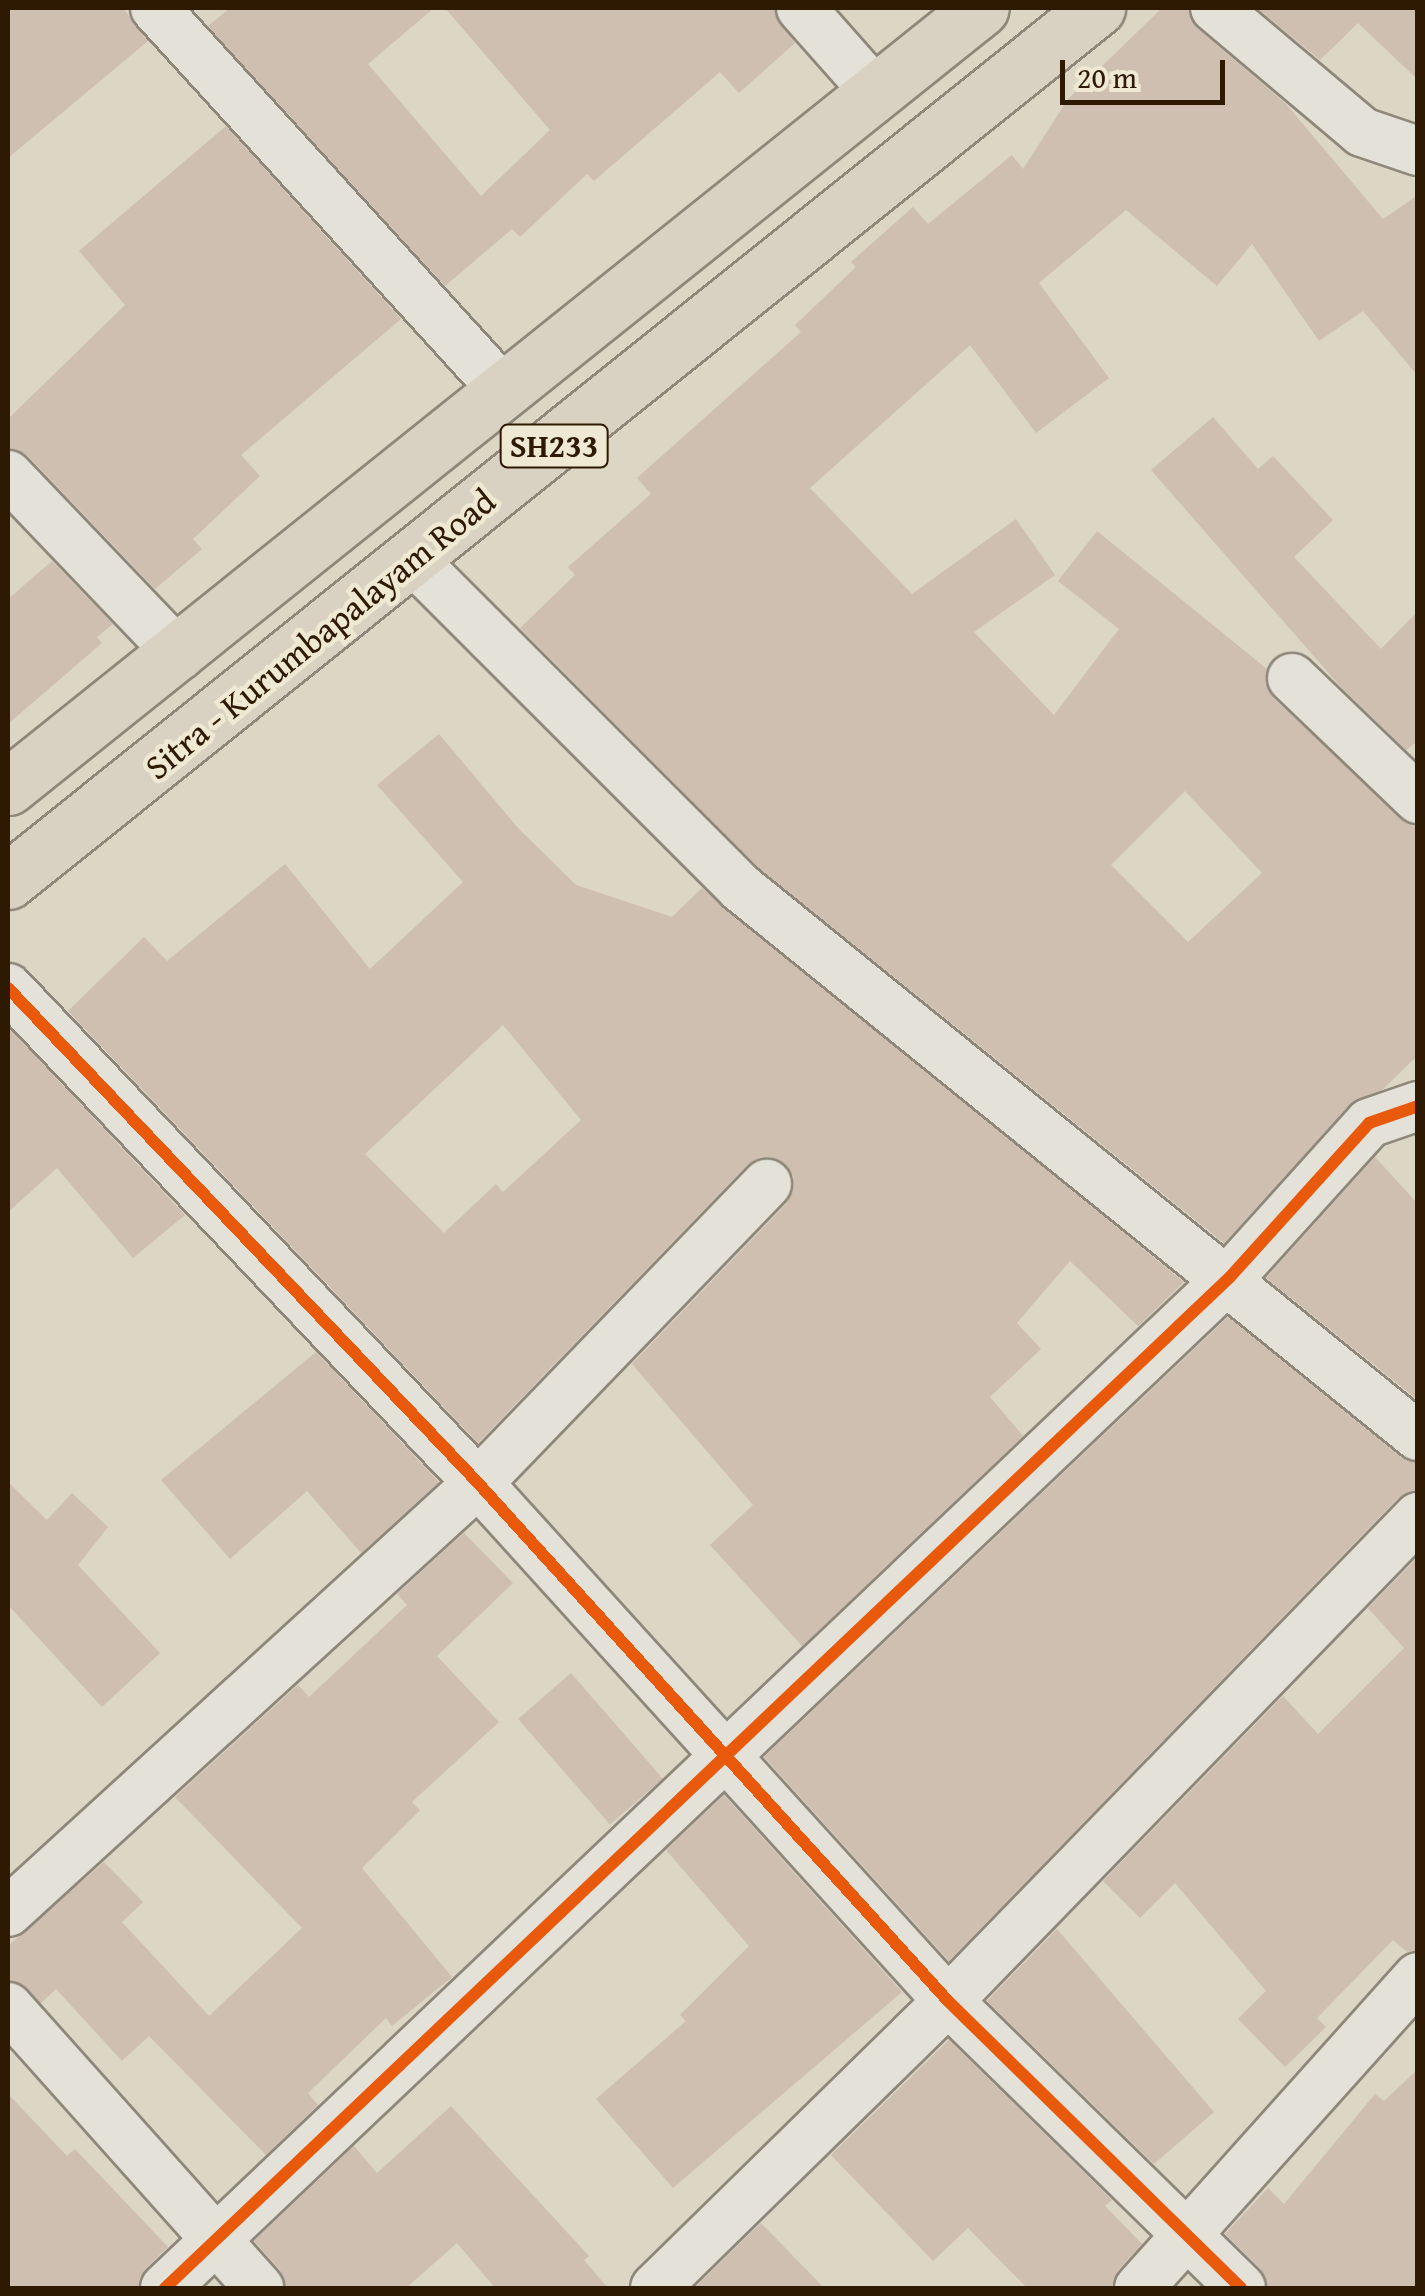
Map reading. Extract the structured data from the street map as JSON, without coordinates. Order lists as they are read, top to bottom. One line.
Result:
{"streets":{"main road":["SH233","Sitra - Kurumbapalayam Road"]},"scale_bar":"20 m"}
